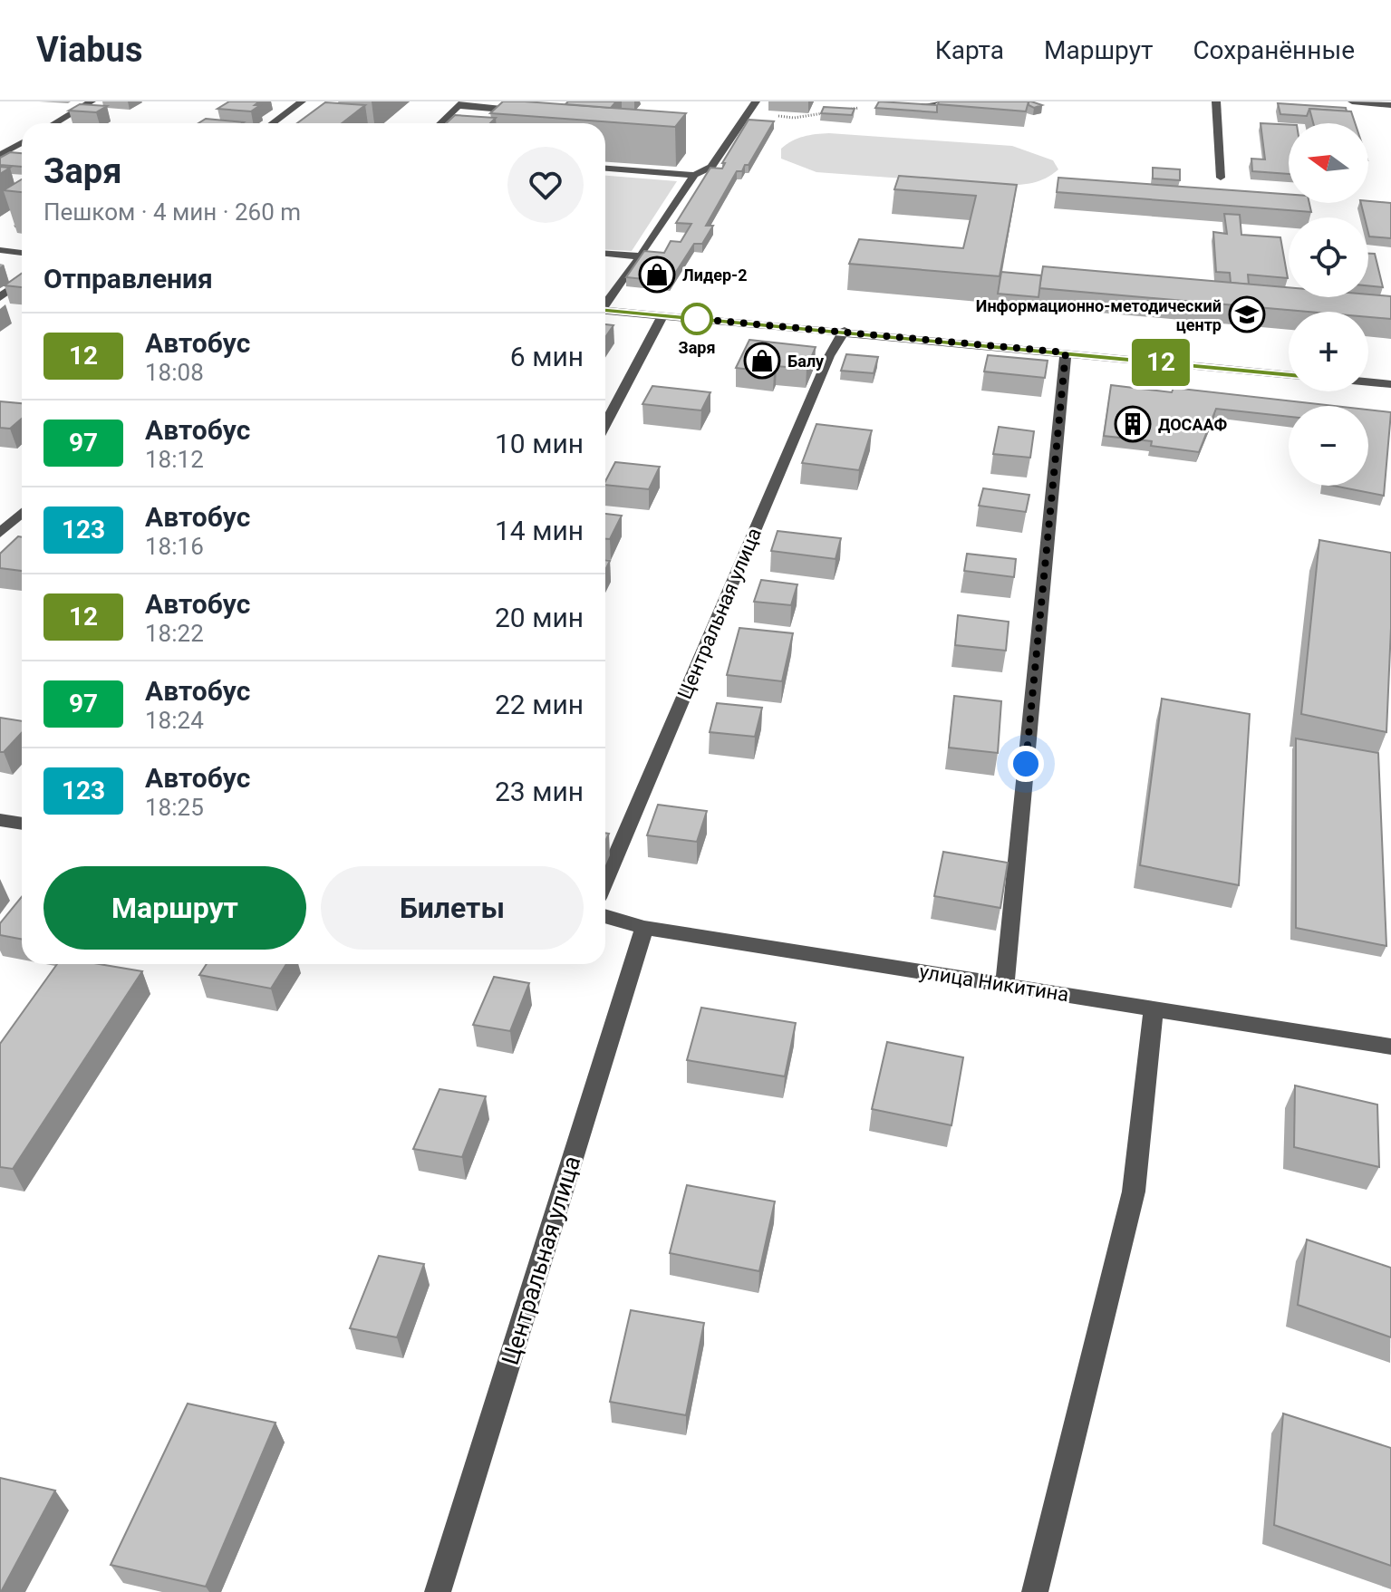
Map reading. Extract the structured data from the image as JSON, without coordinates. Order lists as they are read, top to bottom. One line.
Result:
{"streets":{"street":["Центральная улица","улица Никитина"]},"crossings":[["Центральная улица","улица Никитина"]],"places":{"shop":["Лидер-2","Балу"],"school or university":["Информационно-методический центр"],"other":["Заря"],"building":["ДОСААФ"]},"lines":["bus line 12"],"north":"left","page":{"header":"Viabus","nav":["Карта","Маршрут","Сохранённые"],"on_map":"12","map_buttons":["+","−"],"heading":[["Заря","Пешком · 4 мин · 260 m"],"Отправления"],"list":[{"mark":"12","name":"Автобус","note":"18:08","value":"6 мин"},{"mark":"97","name":"Автобус","note":"18:12","value":"10 мин"},{"mark":"123","name":"Автобус","note":"18:16","value":"14 мин"},{"mark":"12","name":"Автобус","note":"18:22","value":"20 мин"},{"mark":"97","name":"Автобус","note":"18:24","value":"22 мин"},{"mark":"123","name":"Автобус","note":"18:25","value":"23 мин"}],"buttons":["Маршрут","Билеты"]}}
